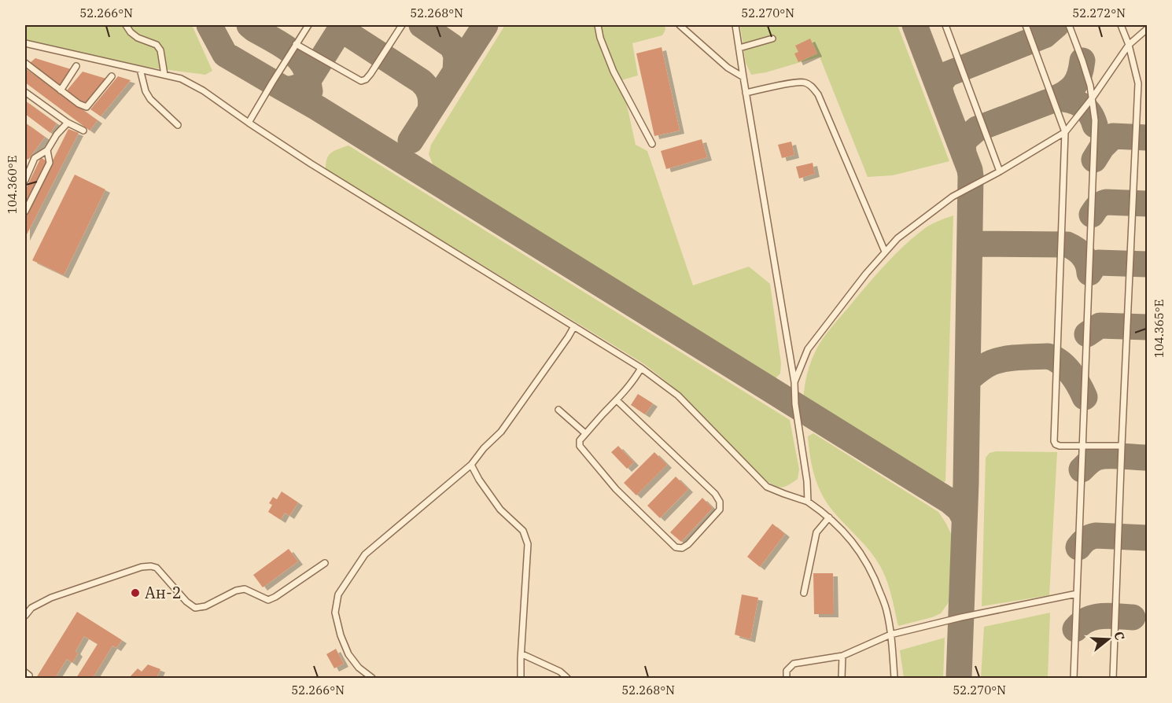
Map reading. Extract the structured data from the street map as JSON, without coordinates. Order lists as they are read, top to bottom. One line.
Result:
{"places":["Ан-2"],"north":"right","coordinates":["52.266°N","52.268°N","52.270°N","52.272°N","104.360°E","104.365°E"]}
